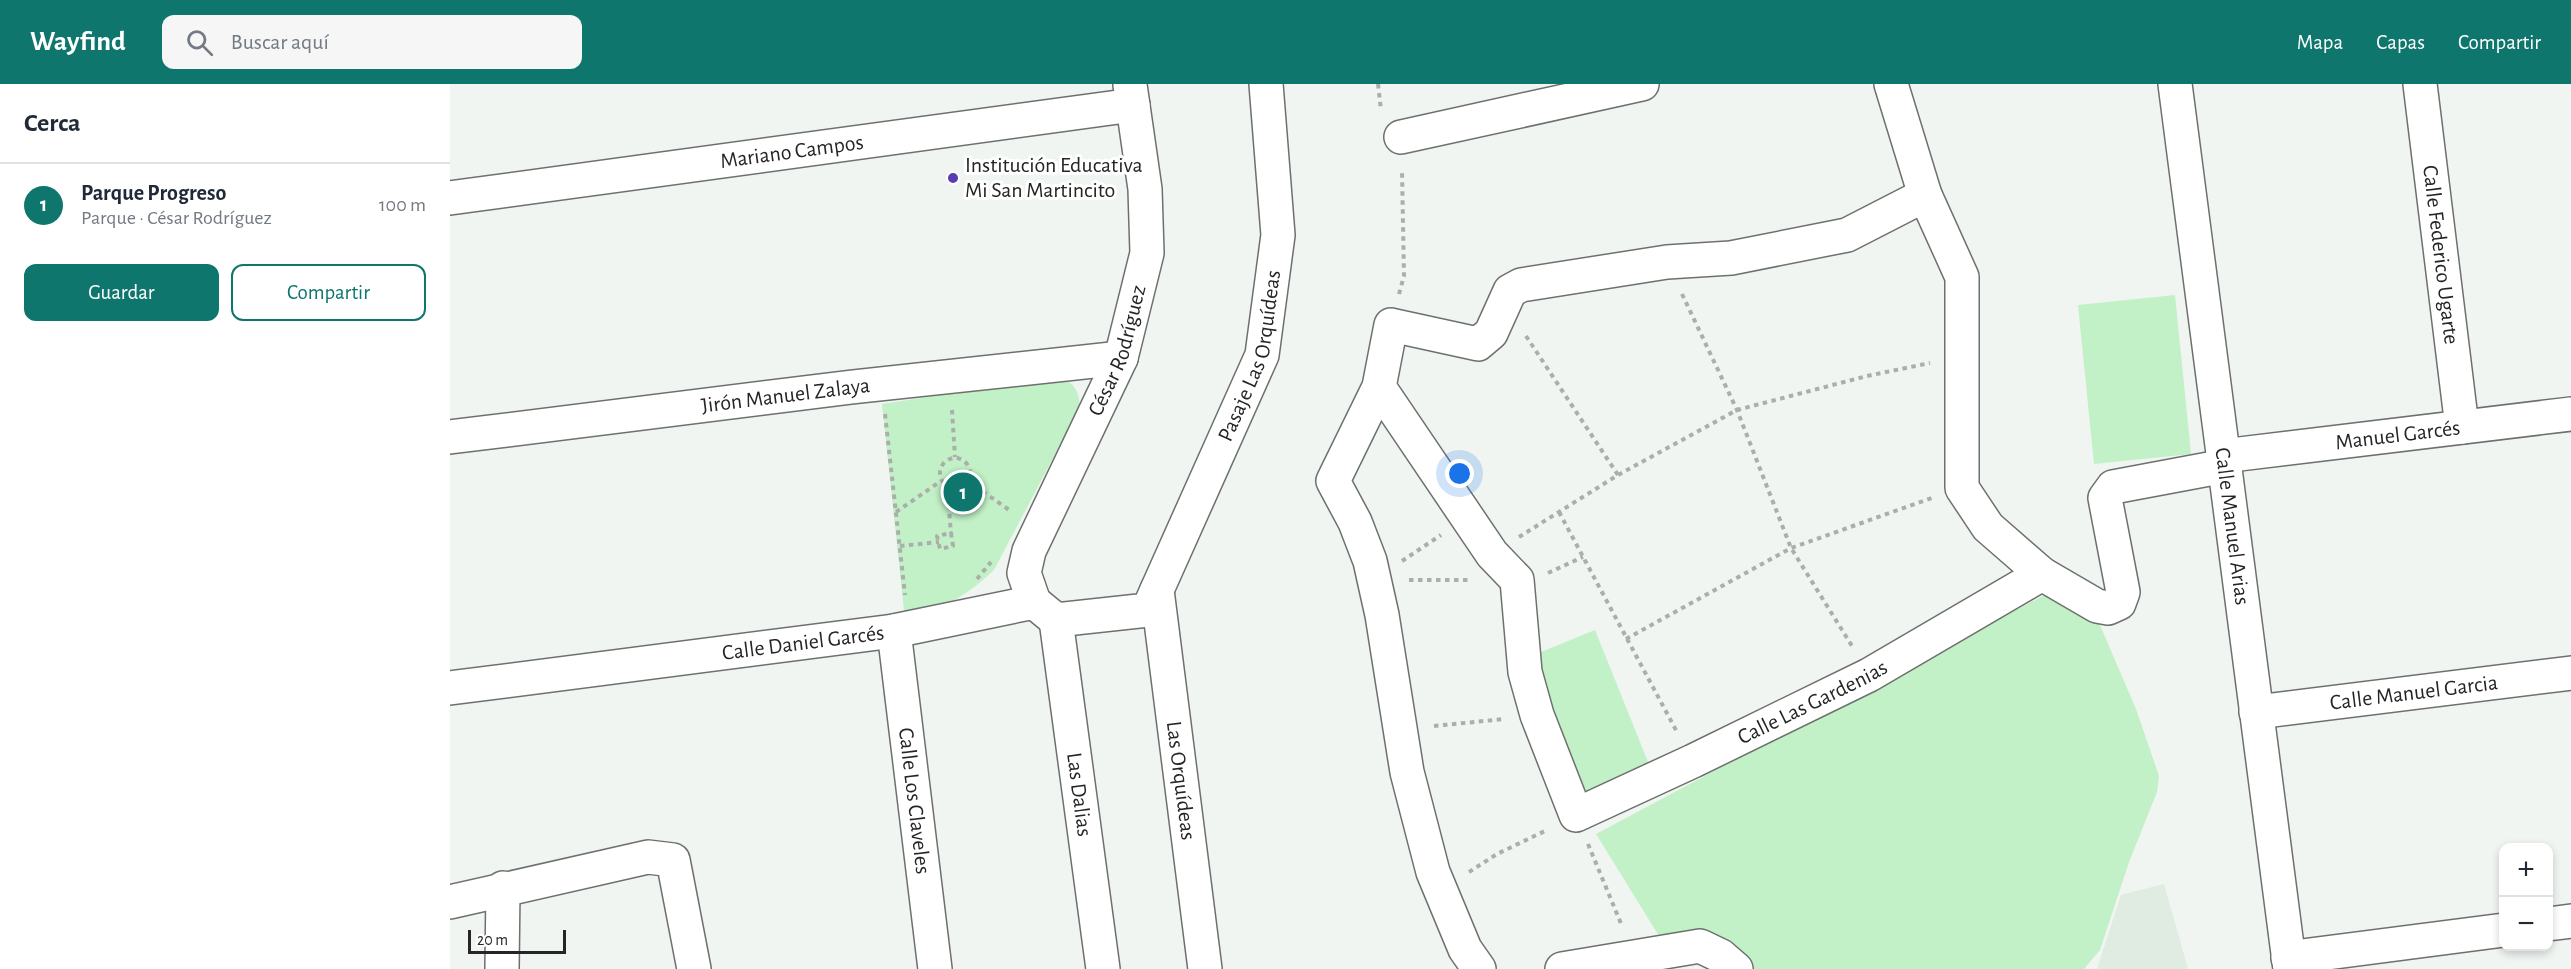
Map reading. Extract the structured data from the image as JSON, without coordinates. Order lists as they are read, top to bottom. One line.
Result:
{"streets":{"street":["Mariano Campos","Calle Federico Ugarte","César Rodríguez","Pasaje Las Orquídeas","Jirón Manuel Zalaya","Manuel Garcés","Calle Manuel Arias","Calle Daniel Garcés","Calle Manuel Garcia","Calle Las Gardenias","Las Orquídeas","Las Dalias","Calle Los Claveles"]},"crossings":[["Mariano Campos","César Rodríguez"],["Calle Federico Ugarte","Manuel Garcés"],["César Rodríguez","Jirón Manuel Zalaya"],["César Rodríguez","Calle Daniel Garcés"],["César Rodríguez","Las Dalias"],["Pasaje Las Orquídeas","Calle Daniel Garcés"],["Pasaje Las Orquídeas","Las Orquídeas"],["Manuel Garcés","Calle Manuel Arias"],["Manuel Garcés","Calle Las Gardenias"],["Calle Manuel Arias","Calle Manuel Garcia"],["Calle Daniel Garcés","Las Orquídeas"],["Calle Daniel Garcés","Las Dalias"],["Calle Daniel Garcés","Calle Los Claveles"]],"places":["Institución Educativa Mi San Martincito"],"scale_bar":"20 m","page":{"header":"Wayfind","search":"Buscar aquí","nav":["Mapa","Capas","Compartir"],"heading":"Cerca","list":[{"mark":"1","name":"Parque Progreso","note":"Parque · César Rodríguez","value":"100 m"}],"buttons":["Guardar","Compartir"],"pins":"1","map_buttons":["+","−"],"scale":"20 m"}}
